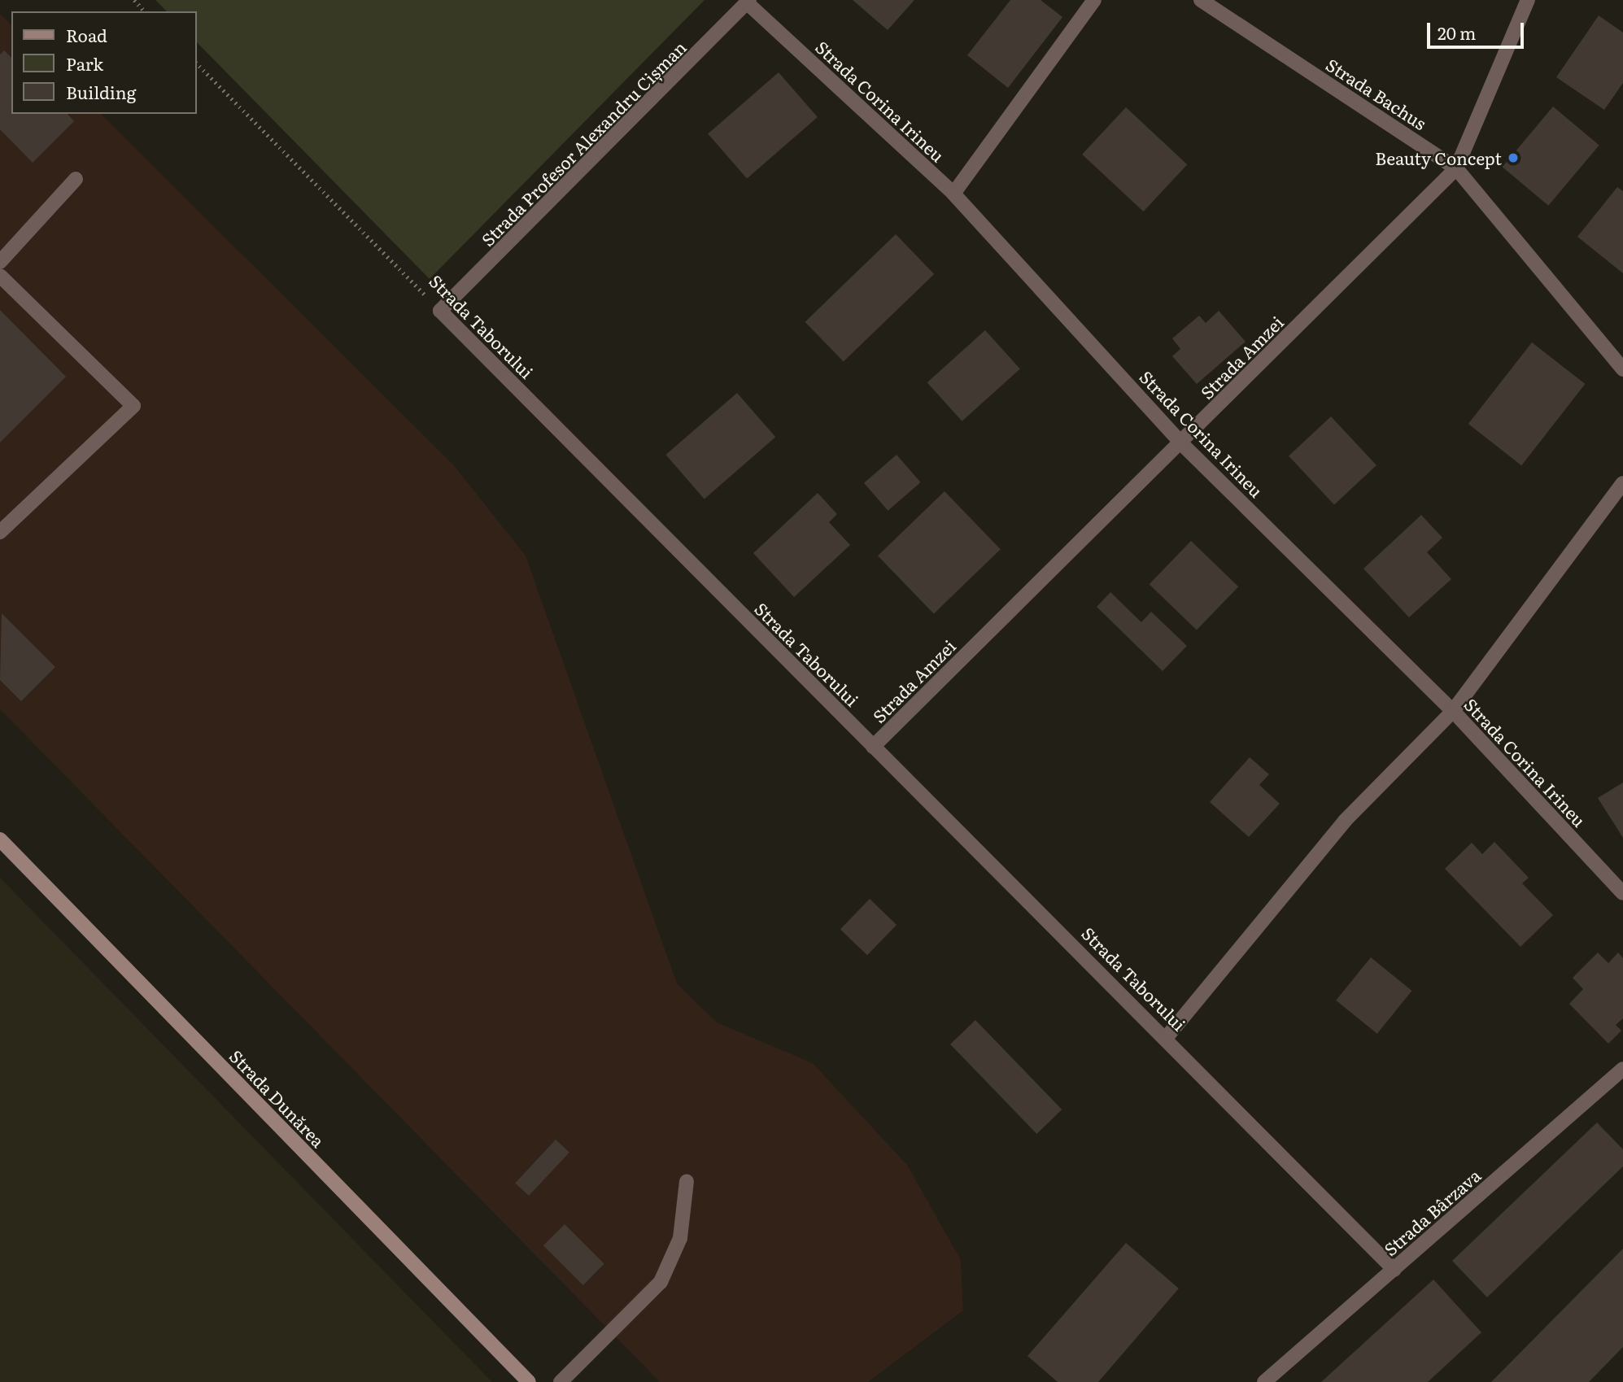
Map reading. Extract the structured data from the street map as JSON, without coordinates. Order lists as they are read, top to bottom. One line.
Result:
{"streets":{"street":["Strada Bachus","Strada Corina Irineu","Strada Profesor Alexandru Cișman","Strada Taborului","Strada Amzei","Strada Dunărea","Strada Bârzava"]},"crossings":[["Strada Bachus","Strada Amzei"],["Strada Corina Irineu","Strada Profesor Alexandru Cișman"],["Strada Corina Irineu","Strada Amzei"],["Strada Profesor Alexandru Cișman","Strada Taborului"],["Strada Taborului","Strada Amzei"],["Strada Taborului","Strada Bârzava"]],"places":["Beauty Concept"],"legend":["Road","Park","Building"],"scale_bar":"20 m"}
